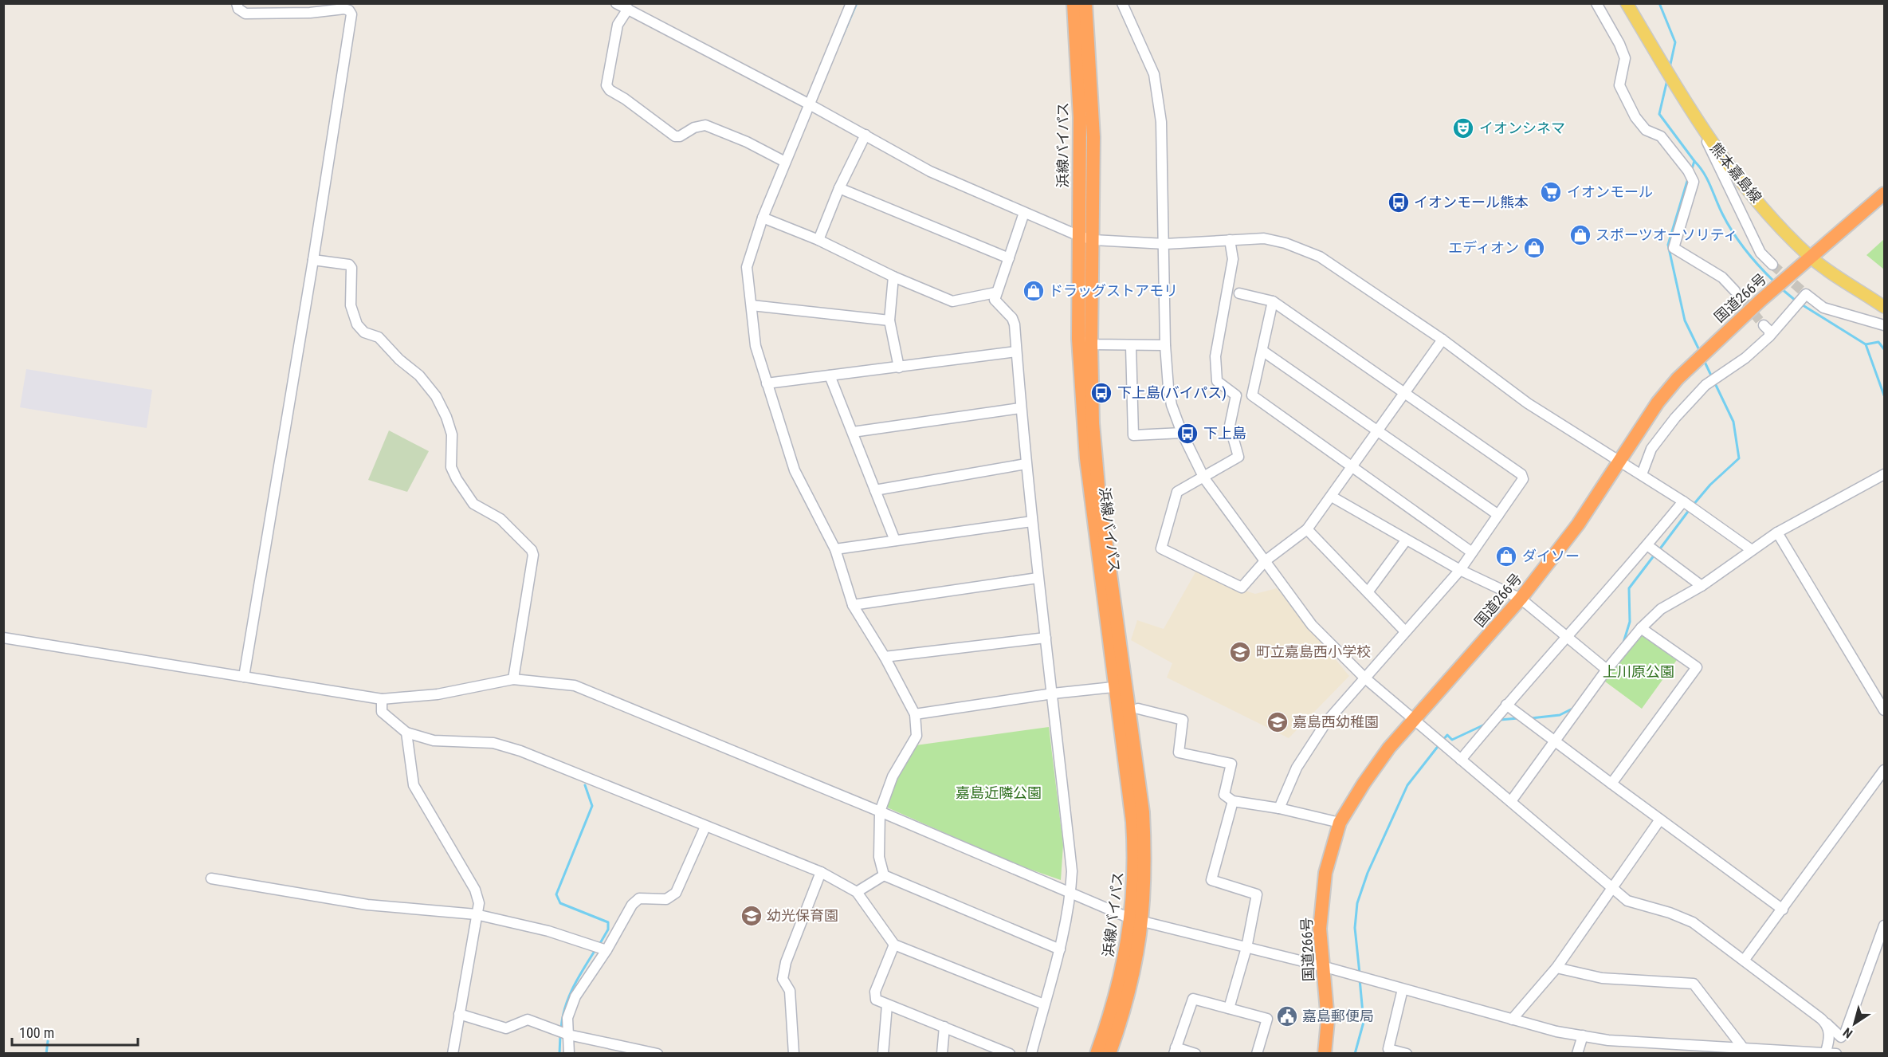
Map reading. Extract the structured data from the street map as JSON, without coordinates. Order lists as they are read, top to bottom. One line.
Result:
{"streets":{"highway":["浜線バイパス","国道266号"],"main road":["熊本嘉島線"]},"crossings":[["熊本嘉島線","国道266号"]],"parks":["上川原公園","嘉島近隣公園"],"places":{"theatre":["イオンシネマ"],"supermarket":["イオンモール"],"bus stop":["イオンモール熊本","下上島(バイパス)","下上島"],"shop":["スポーツオーソリティ","エディオン","ドラッグストアモリ","ダイソー"],"school or university":["町立嘉島西小学校","嘉島西幼稚園","幼光保育園"],"public building":["嘉島郵便局"]},"scale_bar":"100 m","north":"bottom left"}
